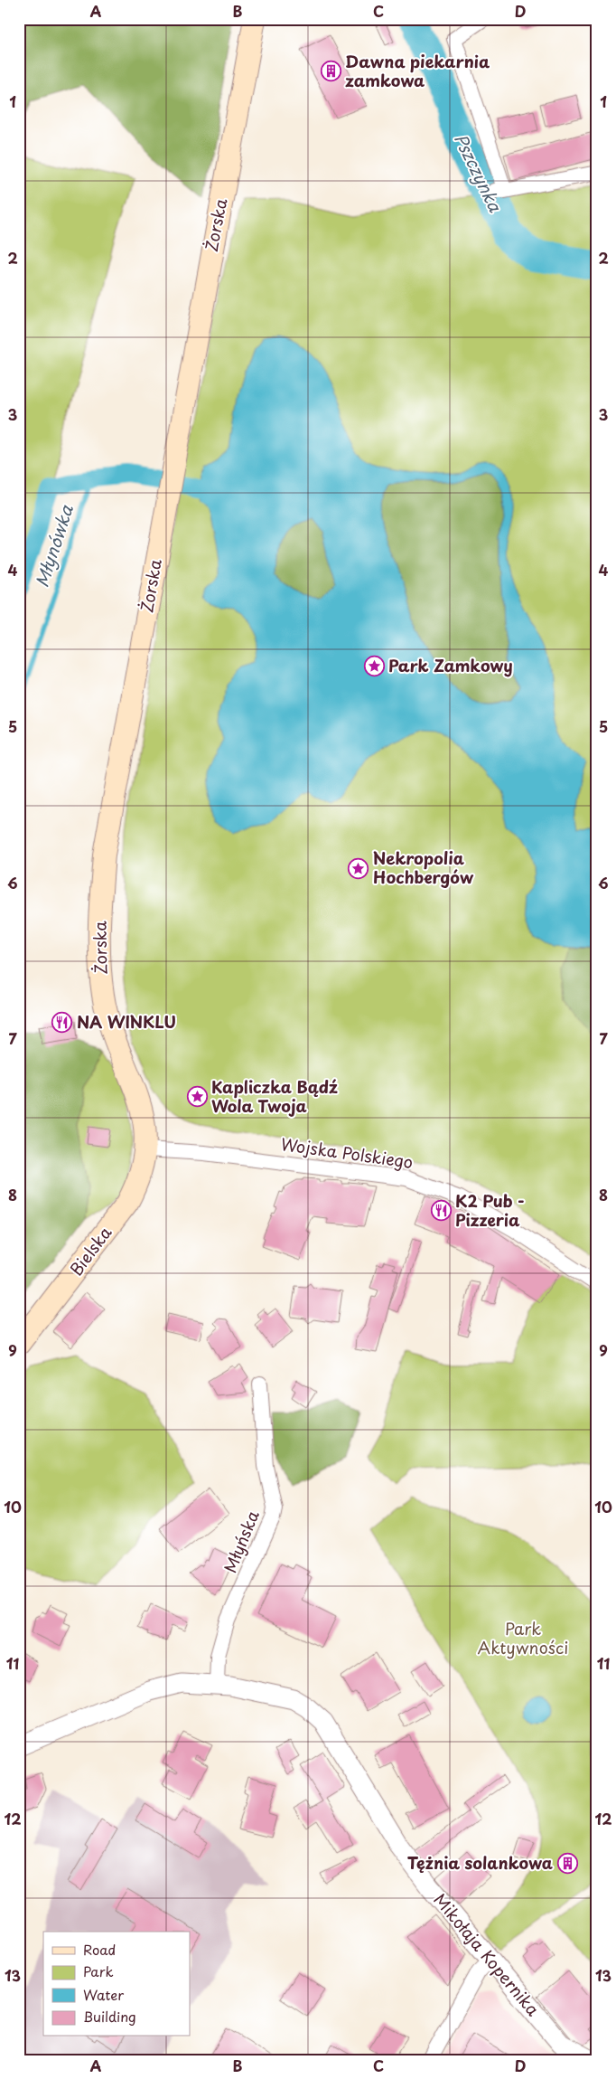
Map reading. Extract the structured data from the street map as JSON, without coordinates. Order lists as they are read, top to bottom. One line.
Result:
{"streets":{"main road":["Żorska","Bielska"],"street":["Wojska Polskiego","Młyńska","Mikołaja Kopernika"]},"crossings":[["Żorska","Wojska Polskiego"],["Żorska","Bielska"],["Wojska Polskiego","Bielska"],["Młyńska","Mikołaja Kopernika"]],"water":["Pszczynka","Młynówka"],"parks":["Park Aktywności"],"places":{"building":["Dawna piekarnia zamkowa","Tężnia solankowa"],"place":["Park Zamkowy","Nekropolia Hochbergów","Kapliczka Bądź Wola Twoja"],"restaurant":["NA WINKLU","K2 Pub - Pizzeria"]},"legend":["Road","Park","Water","Building"],"grid":{"columns":["A","B","C","D"],"rows":["1","2","3","4","5","6","7","8","9","10","11","12","13"]}}
